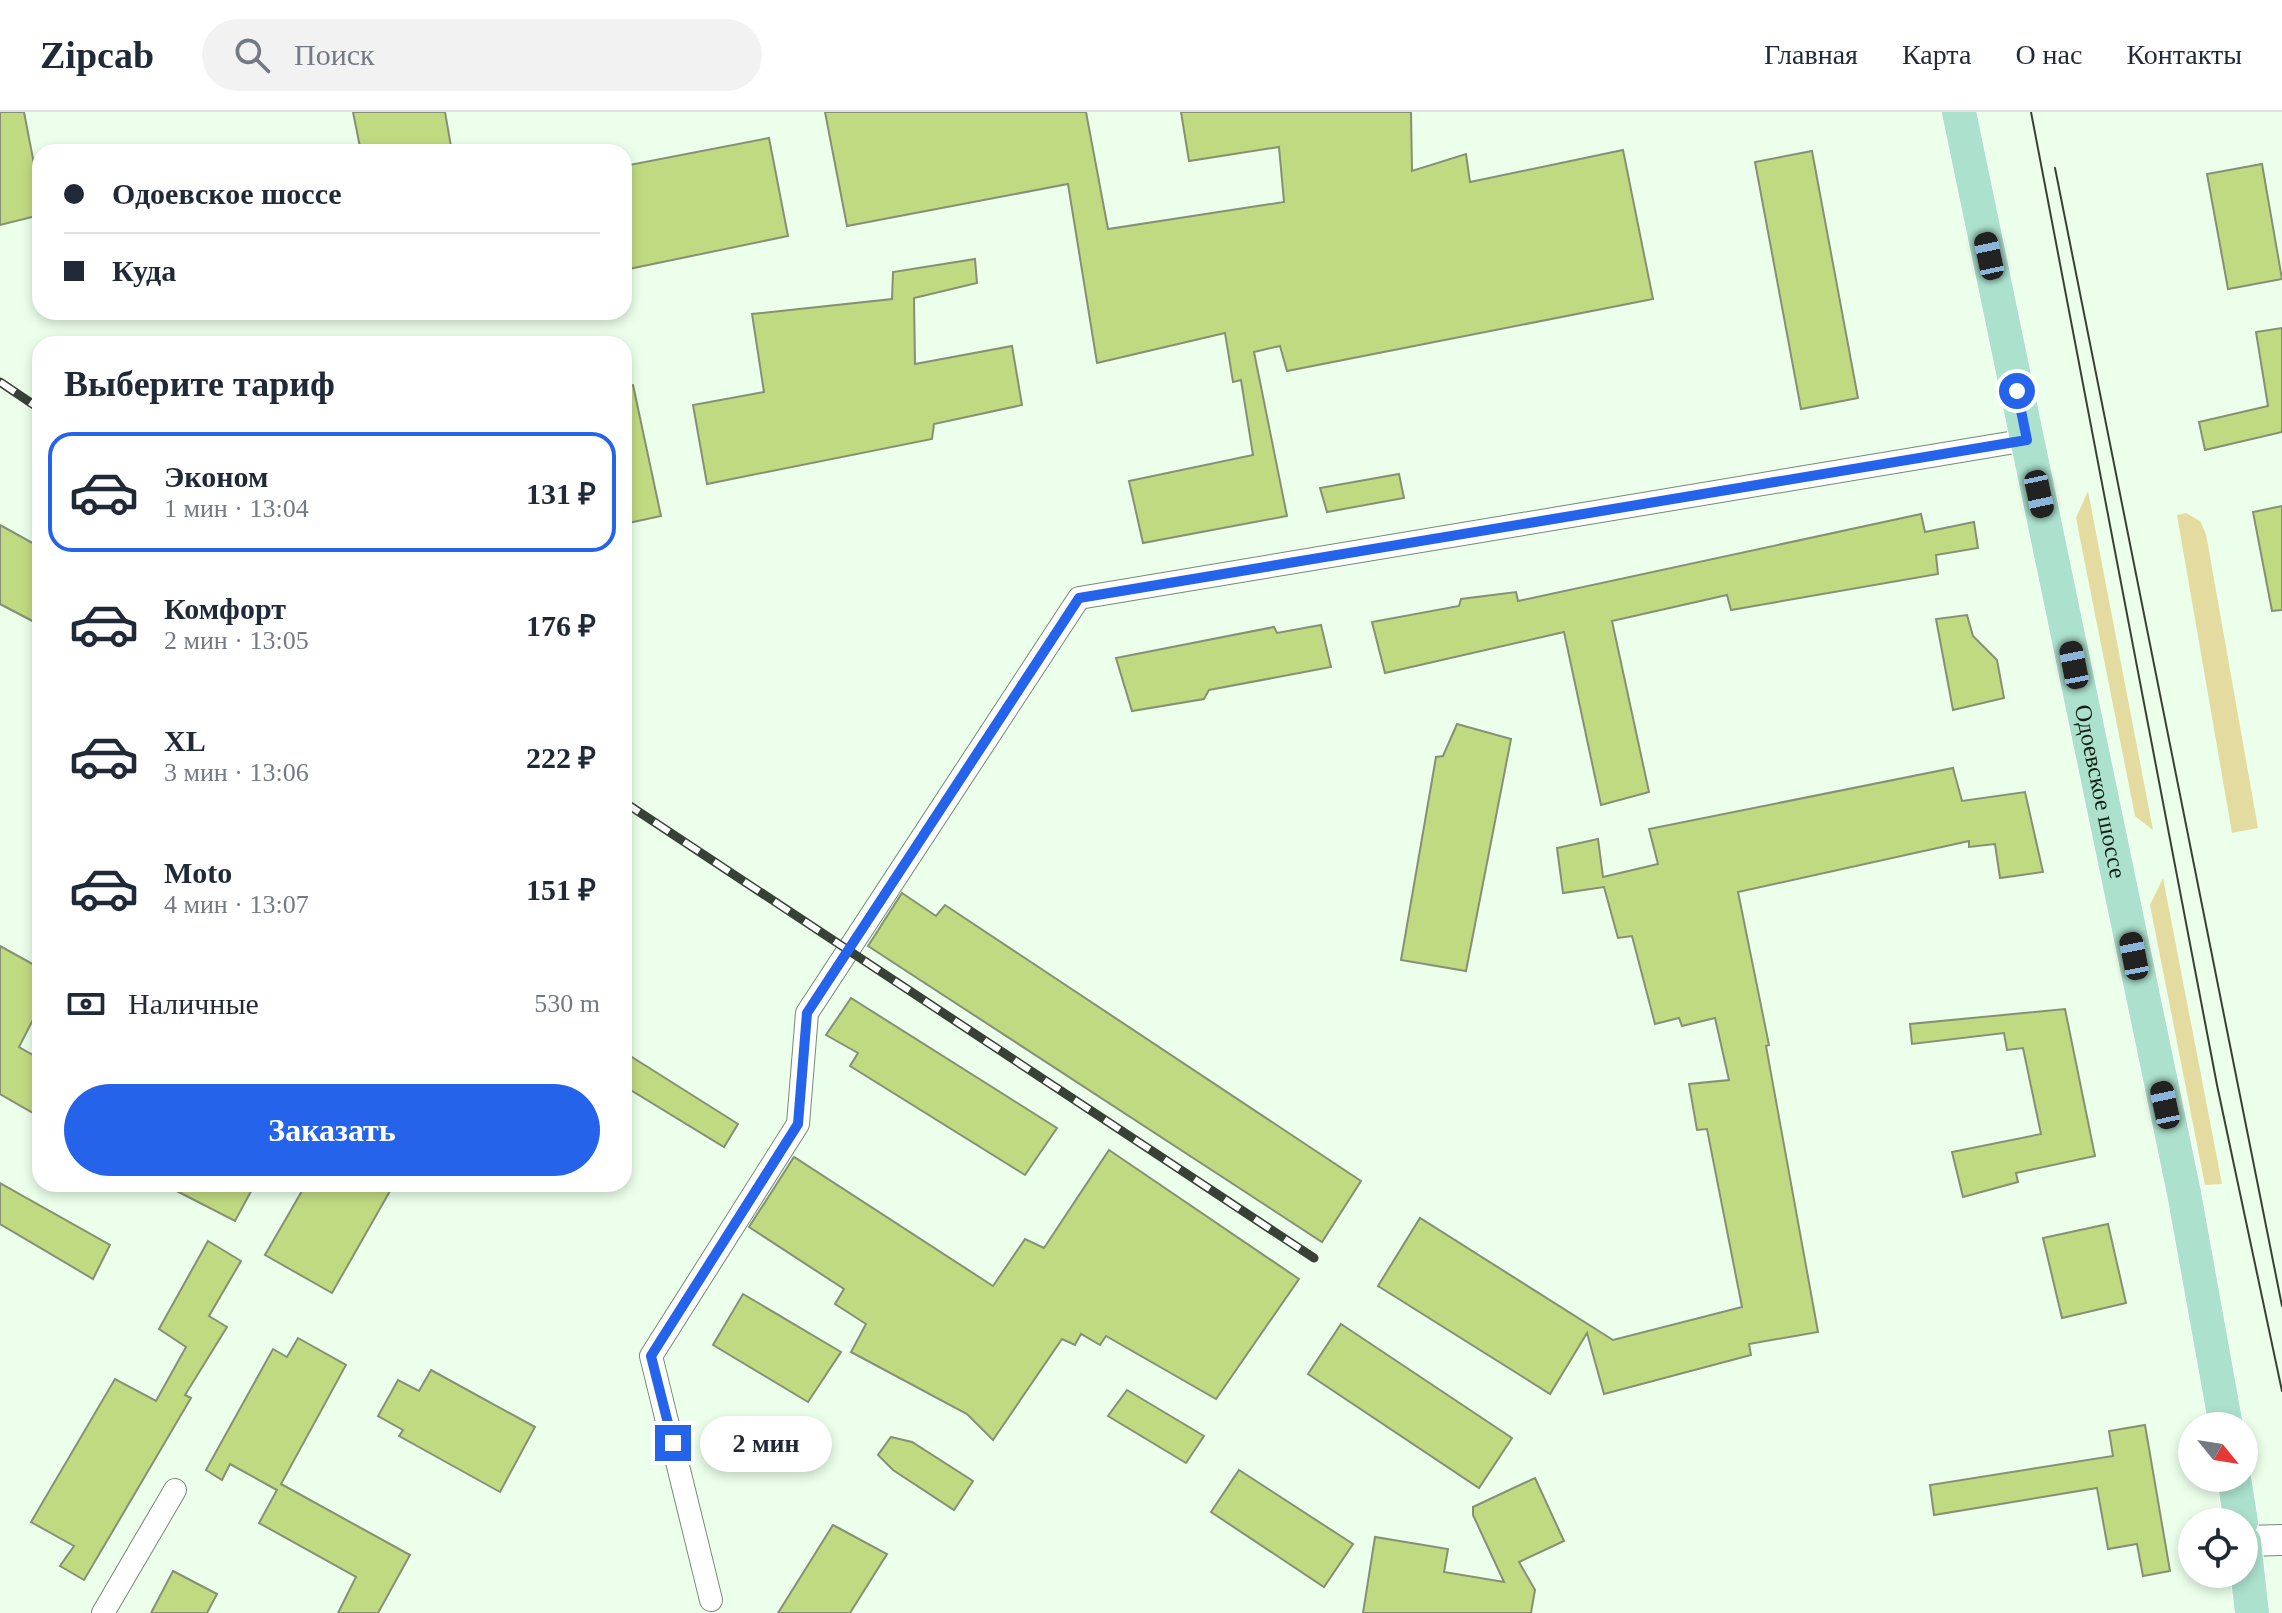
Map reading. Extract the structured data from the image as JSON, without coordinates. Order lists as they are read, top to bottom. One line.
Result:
{"streets":{"main road":["Одоевское шоссе"]},"north":"bottom right","page":{"header":"Zipcab","search":"Поиск","nav":["Главная","Карта","О нас","Контакты"],"banner":["Одоевское шоссе","Куда"],"heading":"Выберите тариф","list":[{"name":"Эконом","note":"1 мин · 13:04","value":"131 ₽"},{"name":"Комфорт","note":"2 мин · 13:05","value":"176 ₽"},{"name":"XL","note":"3 мин · 13:06","value":"222 ₽"},{"name":"Moto","note":"4 мин · 13:07","value":"151 ₽"}],"pay":["Наличные","530 m"],"buttons":"Заказать","bubble":"2 мин"}}
